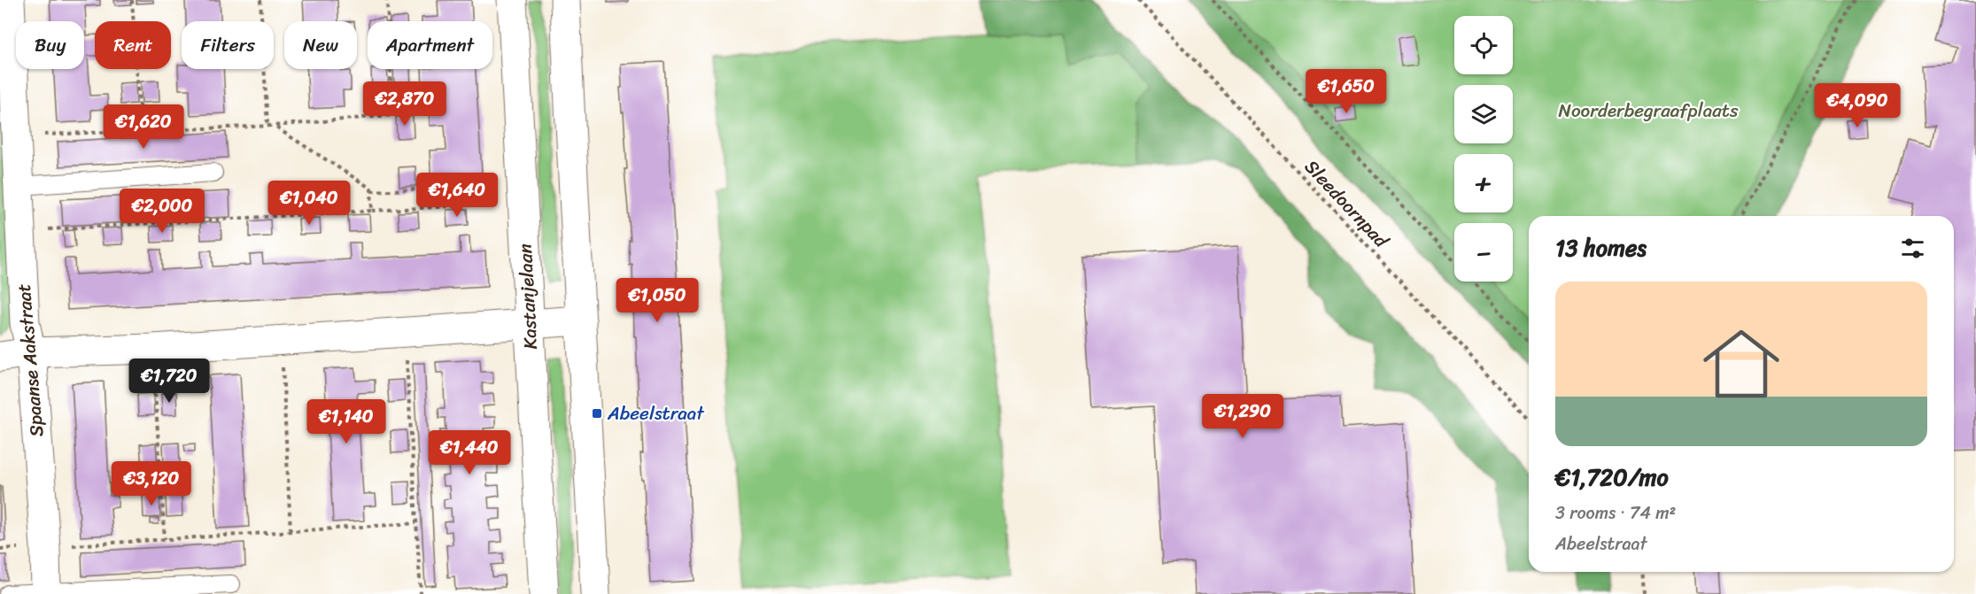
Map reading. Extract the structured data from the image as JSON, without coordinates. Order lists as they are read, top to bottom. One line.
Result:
{"streets":{"street":["Kastanjelaan","Spaanse Aakstraat"],"path":["Sleedoornpad"]},"parks":["Noorderbegraafplaats"],"places":{"transit":["Abeelstraat"]},"page":{"map_buttons":["+","−"],"chip":["Buy","Rent","Filters","New","Apartment"],"price":["€1,650","€2,870","€4,090","€1,620","€1,640","€1,040","€2,000","€1,050","€1,720","€1,290","€1,140","€1,440","€3,120"],"heading":"13 homes","list":[{"name":"€1,720/mo","note":"3 rooms · 74 m² · Abeelstraat"}]}}
